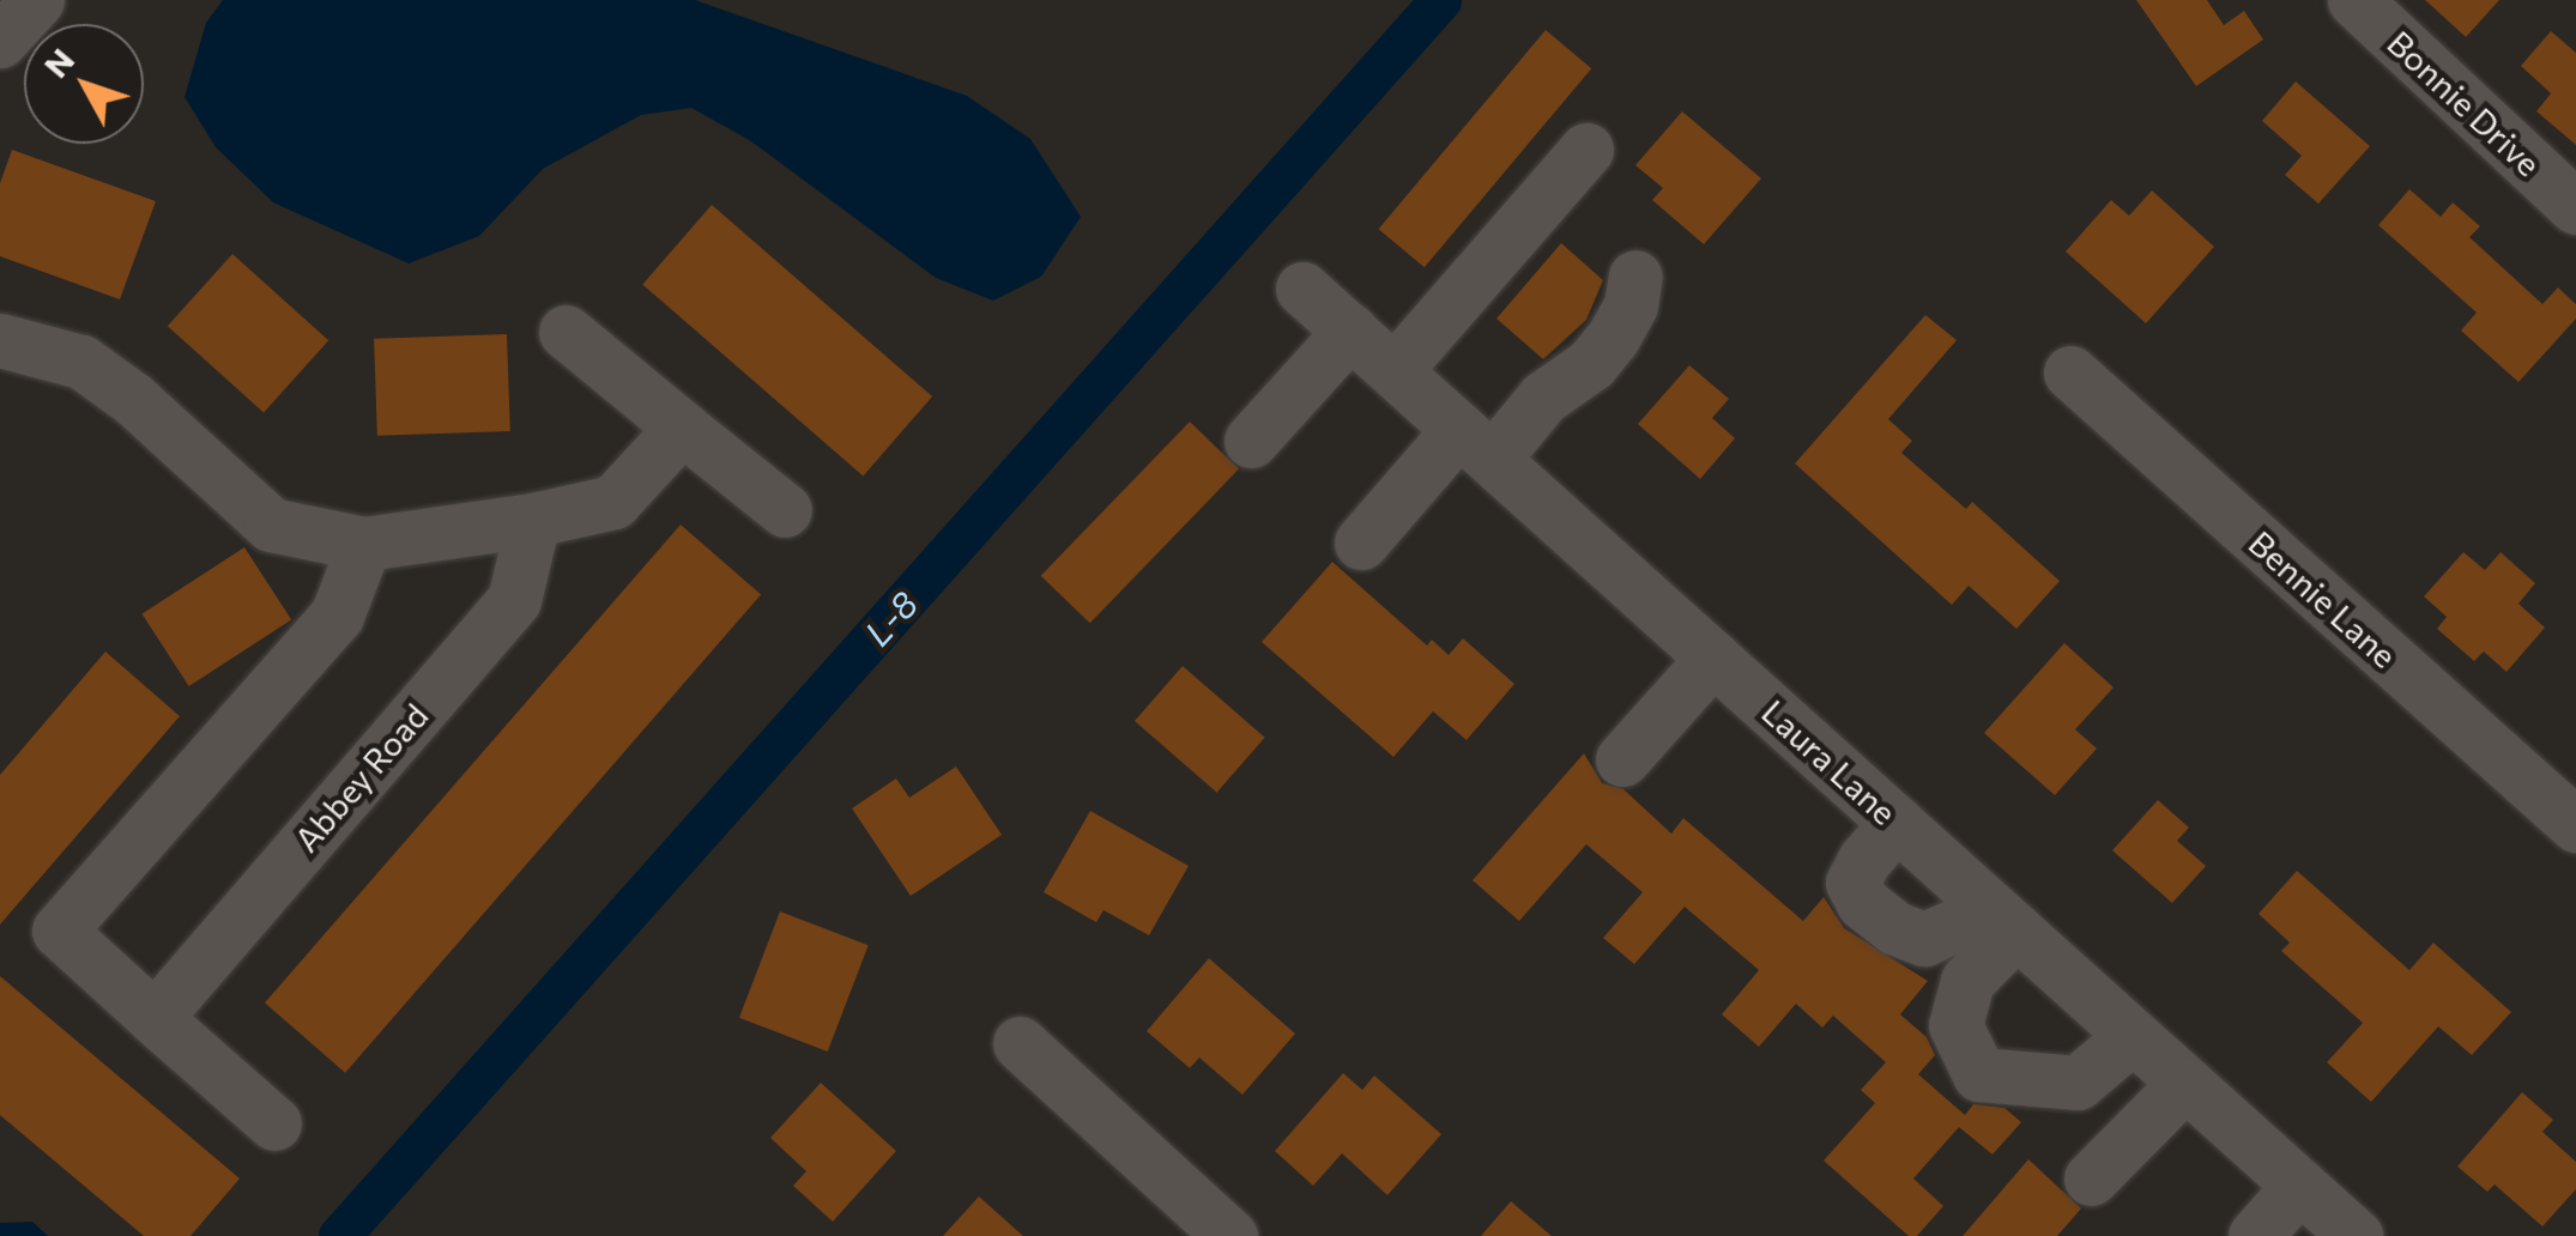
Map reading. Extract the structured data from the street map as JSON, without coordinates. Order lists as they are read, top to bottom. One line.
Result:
{"streets":{"street":["Bonnie Drive","Bennie Lane","Laura Lane","Abbey Road"]},"water":["L-8"],"north":"top left"}
